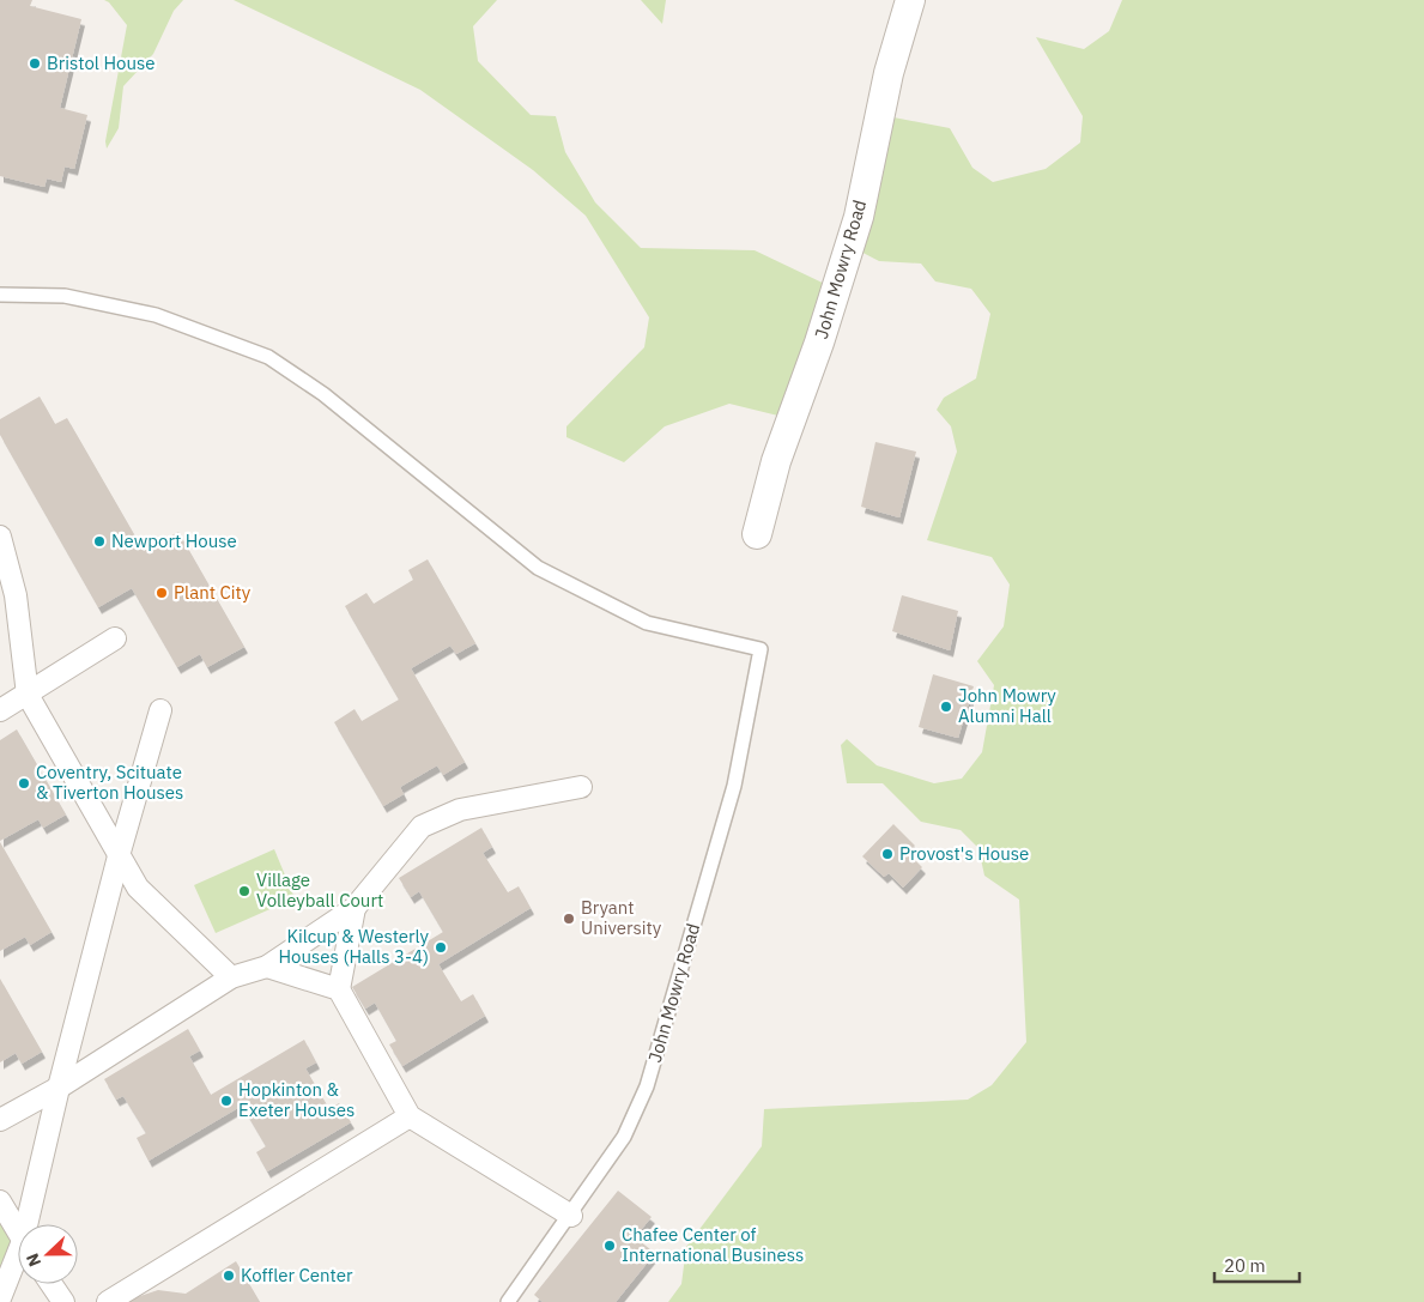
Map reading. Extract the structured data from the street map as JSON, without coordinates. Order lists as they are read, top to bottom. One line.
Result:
{"streets":{"street":["John Mowry Road"]},"places":["Bristol House","Newport House","Plant City","John Mowry Alumni Hall","Coventry, Scituate & Tiverton Houses","Provost's House","Village Volleyball Court","Bryant University","Kilcup & Westerly Houses (Halls 3-4)","Hopkinton & Exeter Houses","Chafee Center of International Business","Koffler Center"],"scale_bar":"20 m","north":"left"}
